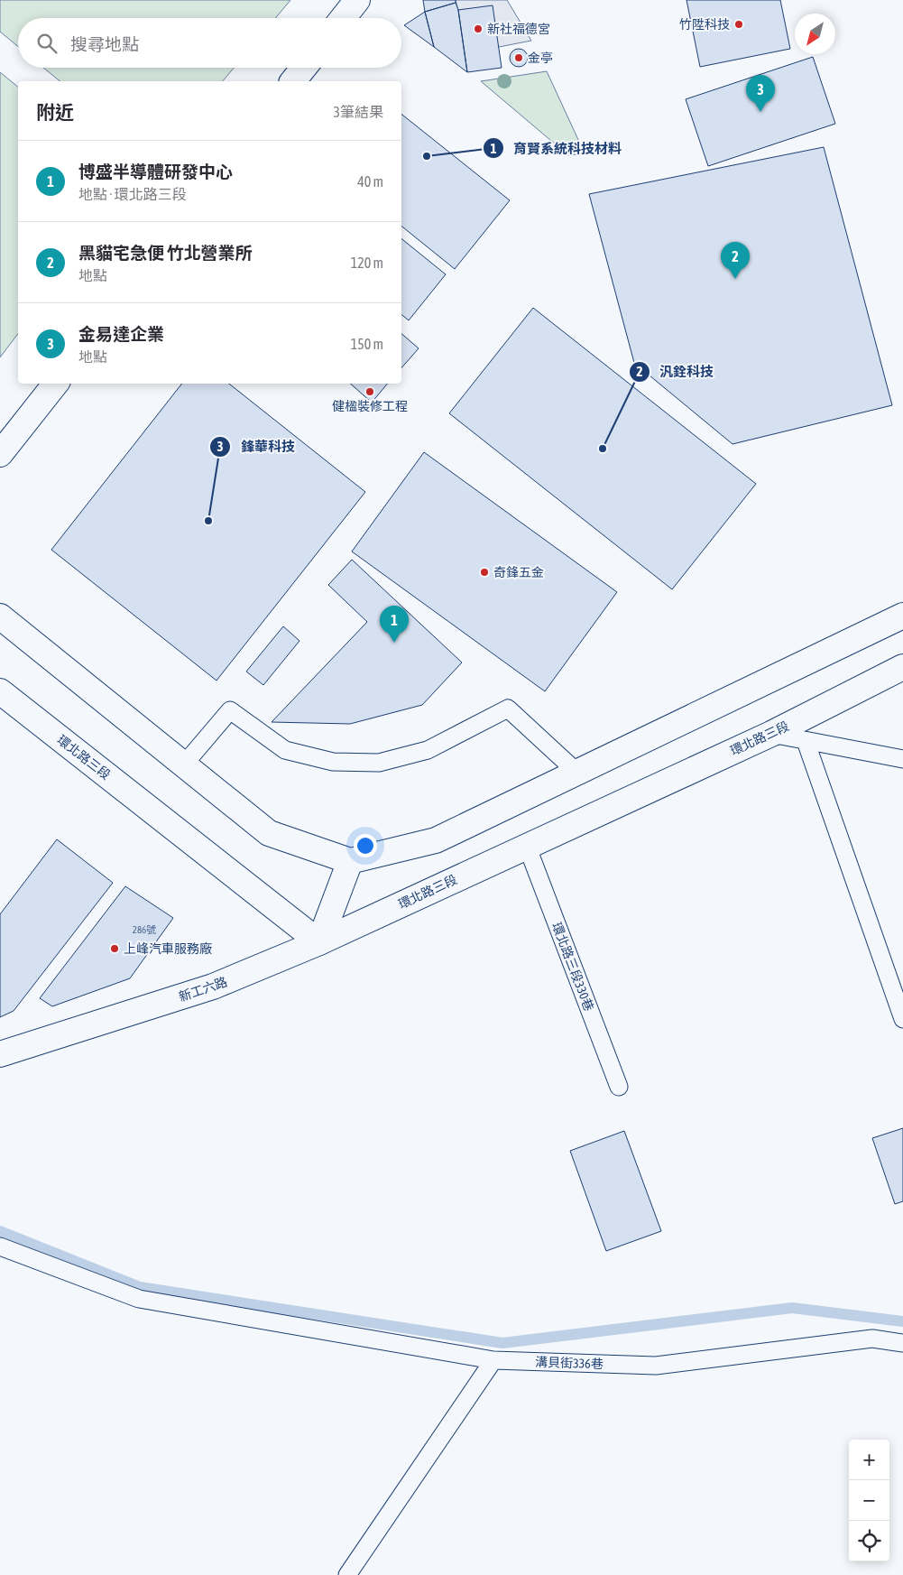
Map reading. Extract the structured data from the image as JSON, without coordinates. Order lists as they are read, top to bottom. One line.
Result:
{"streets":{"street":["環北路三段","新工六路"],"lane":["環北路三段330巷","溝貝街336巷"]},"crossings":[["環北路三段","環北路三段330巷"],["環北路三段","新工六路"]],"places":["竹陞科技","新社福德宮","金亭","育賢系統科技材料","健楹裝修工程","汎銓科技","鋒華科技","奇鋒五金","上峰汽車服務廠"],"house_numbers":["286號"],"north":"bottom left","page":{"search":"搜尋地點","pins":["3","2","1"],"heading":["附近","3筆結果"],"list":[{"mark":"1","name":"博盛半導體研發中心","note":"地點 · 環北路三段","value":"40 m"},{"mark":"2","name":"黑貓宅急便 竹北營業所","note":"地點","value":"120 m"},{"mark":"3","name":"金易達企業","note":"地點","value":"150 m"}],"map_buttons":["+","−"]}}
